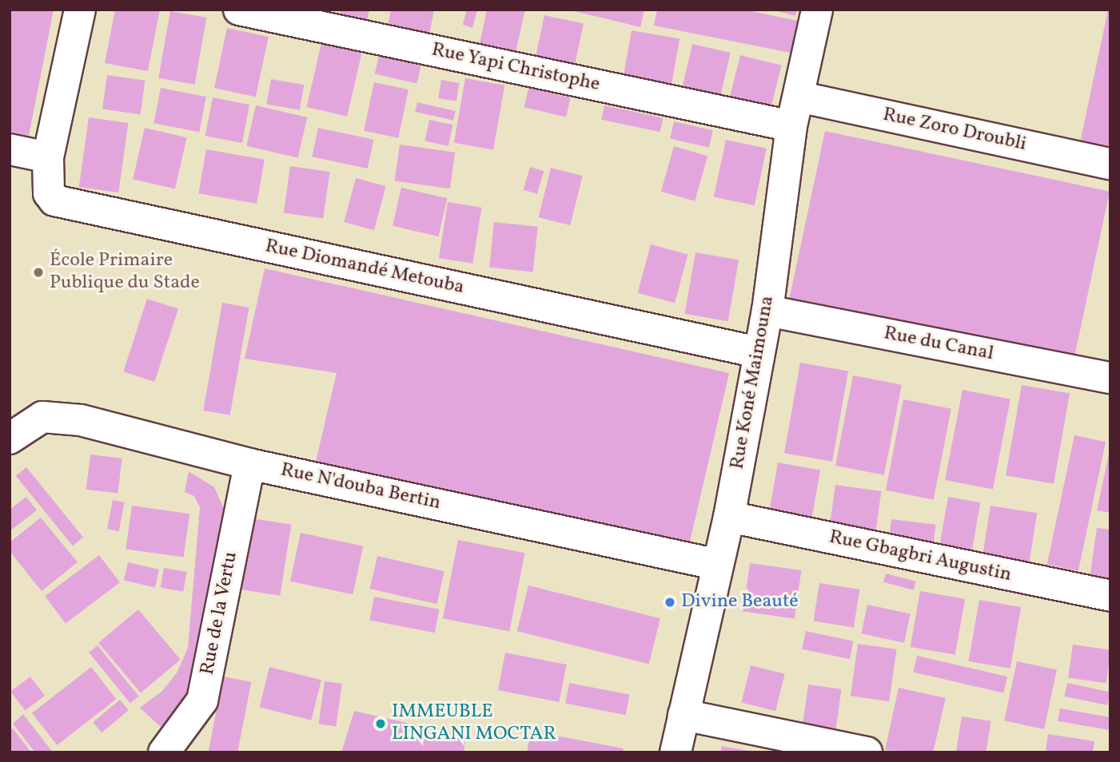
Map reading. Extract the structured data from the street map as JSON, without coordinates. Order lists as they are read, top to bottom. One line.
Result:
{"streets":{"street":["Rue Yapi Christophe","Rue Zoro Droubli","Rue Diomandé Metouba","Rue du Canal","Rue Koné Maimouna","Rue N'douba Bertin","Rue Gbagbri Augustin","Rue de la Vertu"]},"crossings":[["Rue Yapi Christophe","Rue Koné Maimouna"],["Rue Zoro Droubli","Rue Koné Maimouna"],["Rue Diomandé Metouba","Rue Koné Maimouna"],["Rue du Canal","Rue Koné Maimouna"],["Rue Koné Maimouna","Rue N'douba Bertin"],["Rue Koné Maimouna","Rue Gbagbri Augustin"],["Rue N'douba Bertin","Rue de la Vertu"]],"places":["École Primaire Publique du Stade","Divine Beauté","IMMEUBLE LINGANI MOCTAR"]}
